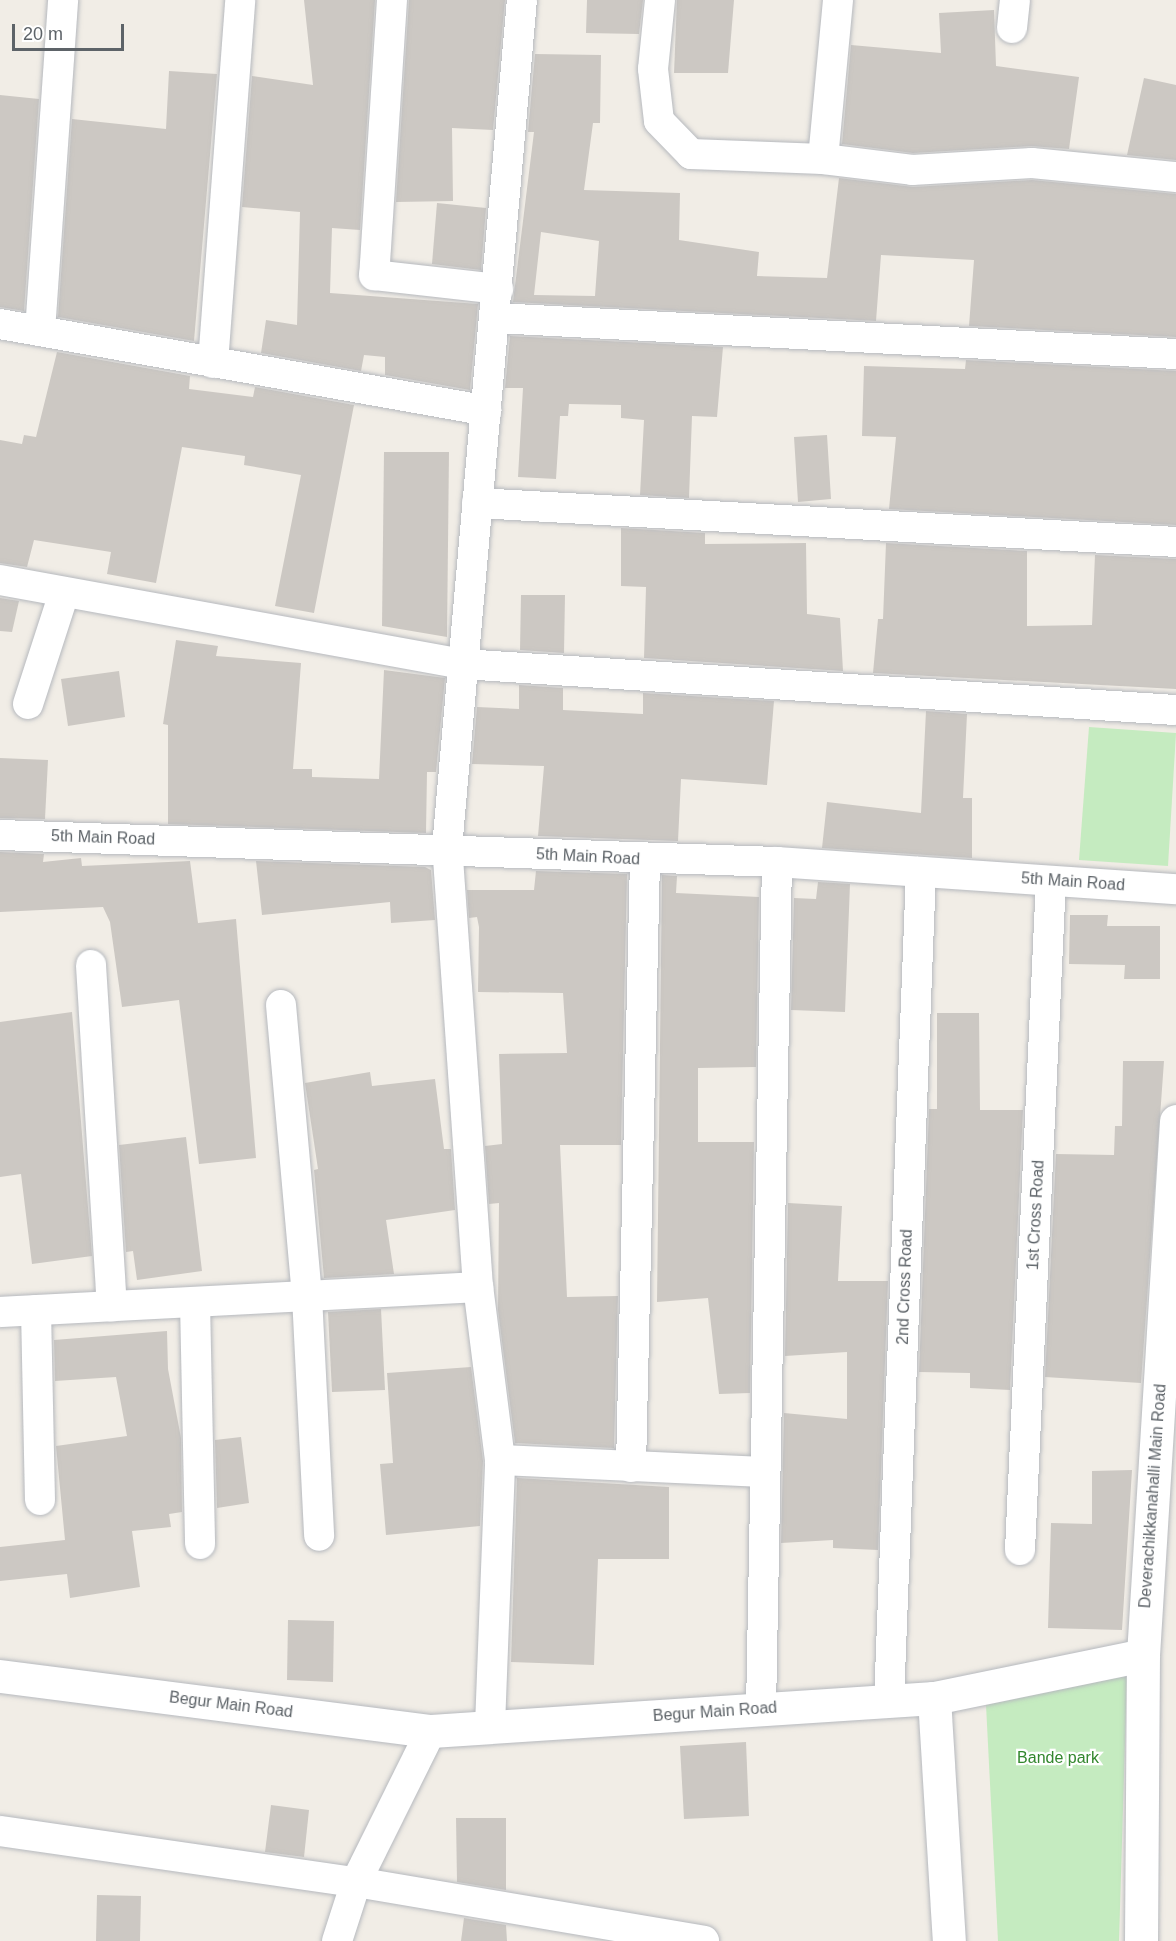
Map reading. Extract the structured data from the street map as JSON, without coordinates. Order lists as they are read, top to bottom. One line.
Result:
{"streets":{"street":["5th Main Road","1st Cross Road","2nd Cross Road","Deverachikkanahalli Main Road","Begur Main Road"]},"crossings":[["5th Main Road","1st Cross Road"],["5th Main Road","2nd Cross Road"],["2nd Cross Road","Begur Main Road"],["Deverachikkanahalli Main Road","Begur Main Road"]],"parks":["Bande park"],"scale_bar":"20 m"}
